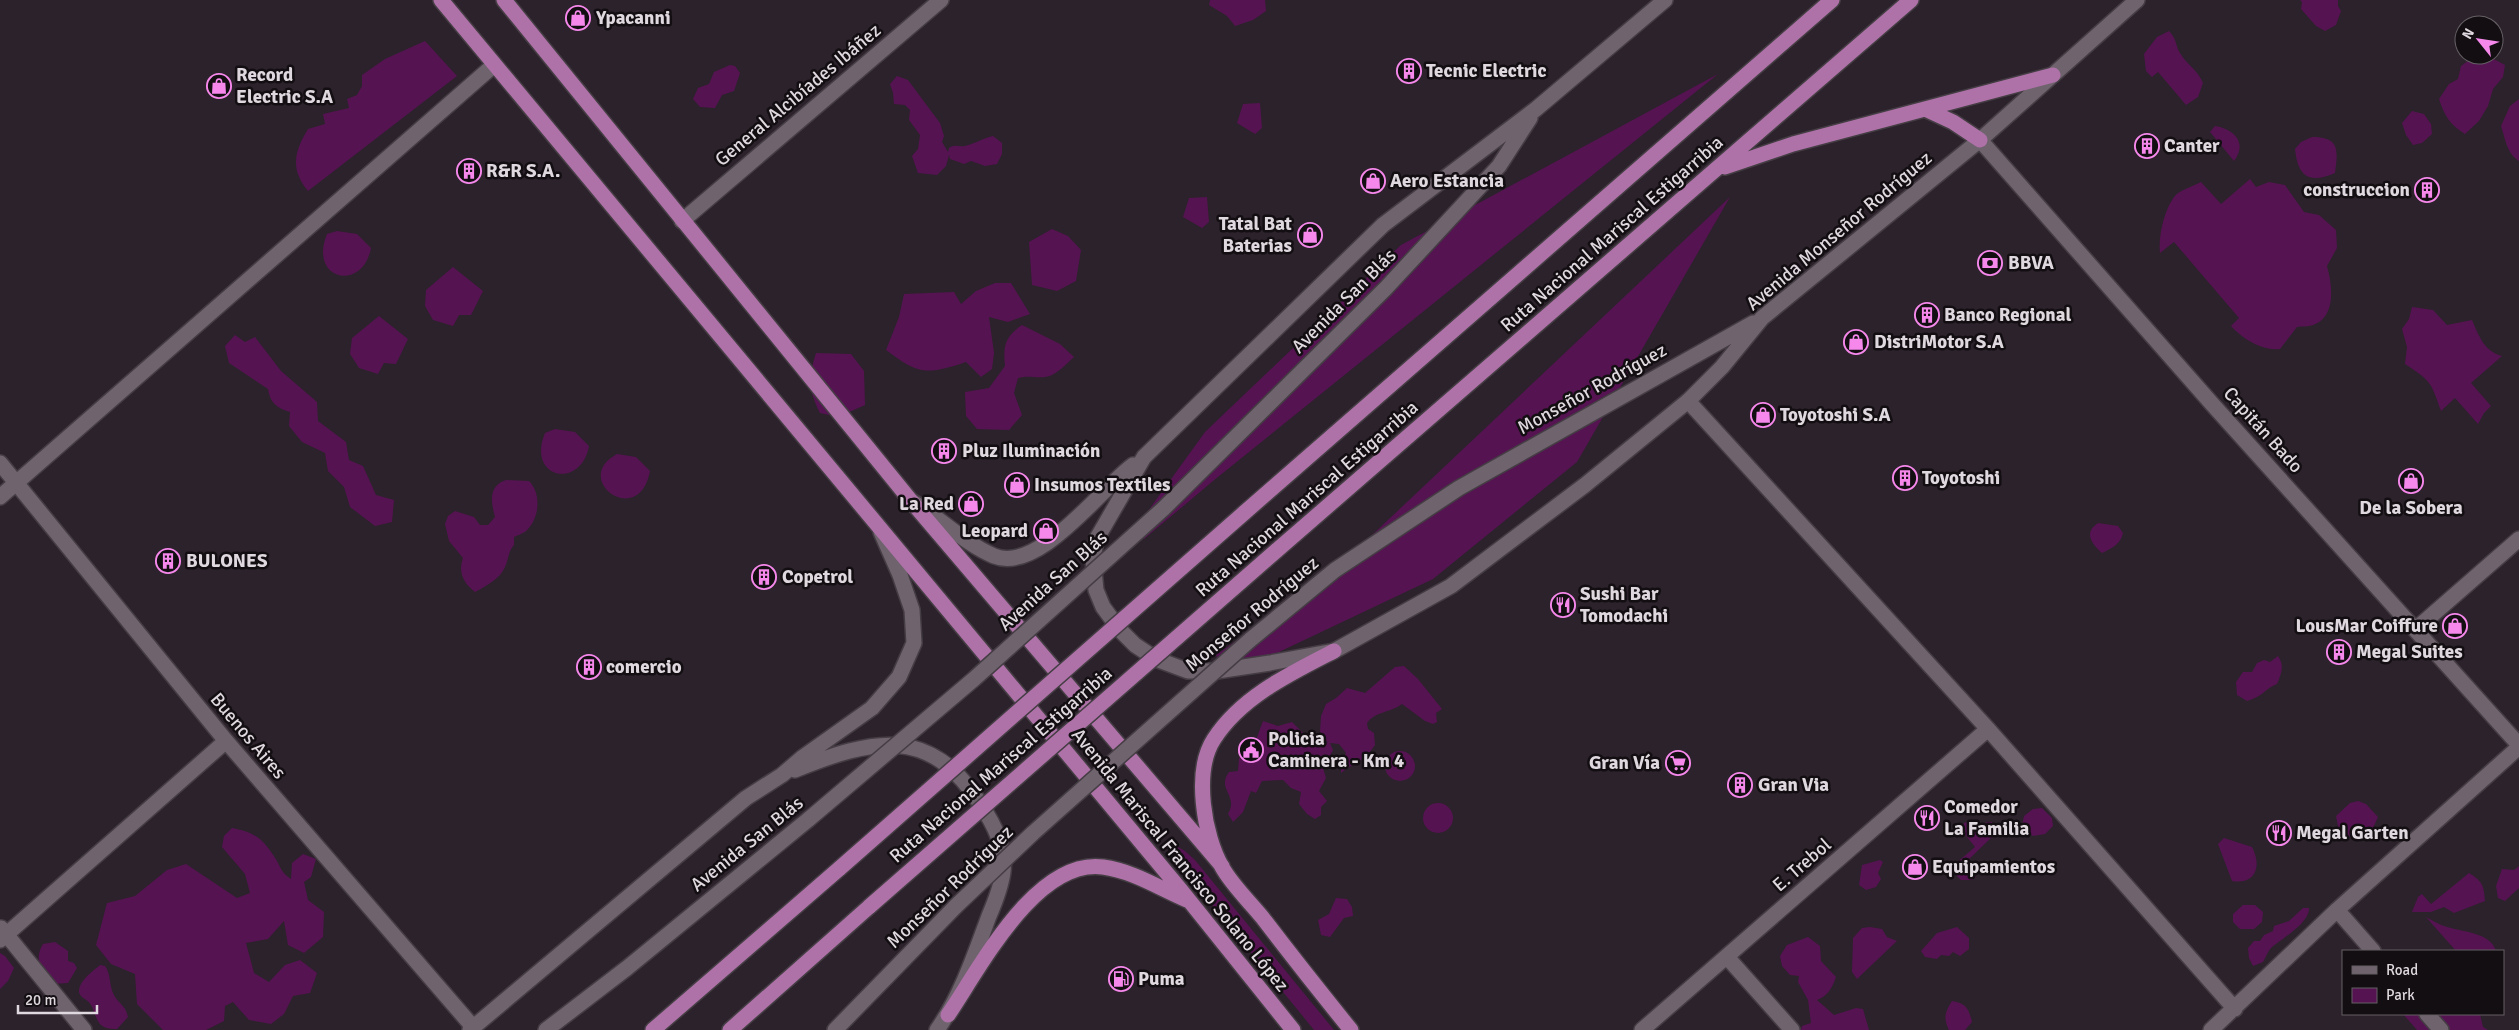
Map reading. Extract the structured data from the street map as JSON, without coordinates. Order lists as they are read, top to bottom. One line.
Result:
{"streets":{"highway":["Ruta Nacional Mariscal Estigarribia","Avenida Mariscal Francisco Solano López"],"street":["General Alcibíades Ibáñez","Avenida Monseñor Rodríguez","Avenida San Blás","Monseñor Rodríguez","Capitán Bado","Buenos Aires","E. Trebol"]},"crossings":[["General Alcibíades Ibáñez","Avenida Mariscal Francisco Solano López"],["Avenida Monseñor Rodríguez","Avenida San Blás"],["Avenida Monseñor Rodríguez","Monseñor Rodríguez"],["Avenida Monseñor Rodríguez","Capitán Bado"],["Avenida San Blás","Buenos Aires"],["Avenida San Blás","Avenida Mariscal Francisco Solano López"]],"places":{"shop":["Ypacanni","Record Electric S.A","Aero Estancia","Tatal Bat Baterias","DistriMotor S.A","Toyotoshi S.A","De la Sobera","Insumos Textiles","La Red","Leopard","LousMar Coiffure","Equipamientos"],"building":["Tecnic Electric","Canter","R&R S.A.","construccion","Banco Regional","Pluz Iluminación","Toyotoshi","BULONES","Copetrol","Megal Suites","comercio","Gran Via"],"bank":["BBVA"],"restaurant":["Sushi Bar Tomodachi","Comedor La Familia","Megal Garten"],"public building":["Policia Caminera - Km 4"],"supermarket":["Gran Vía"],"fuel station":["Puma"]},"legend":["Road","Park"],"scale_bar":"20 m","north":"top left"}
